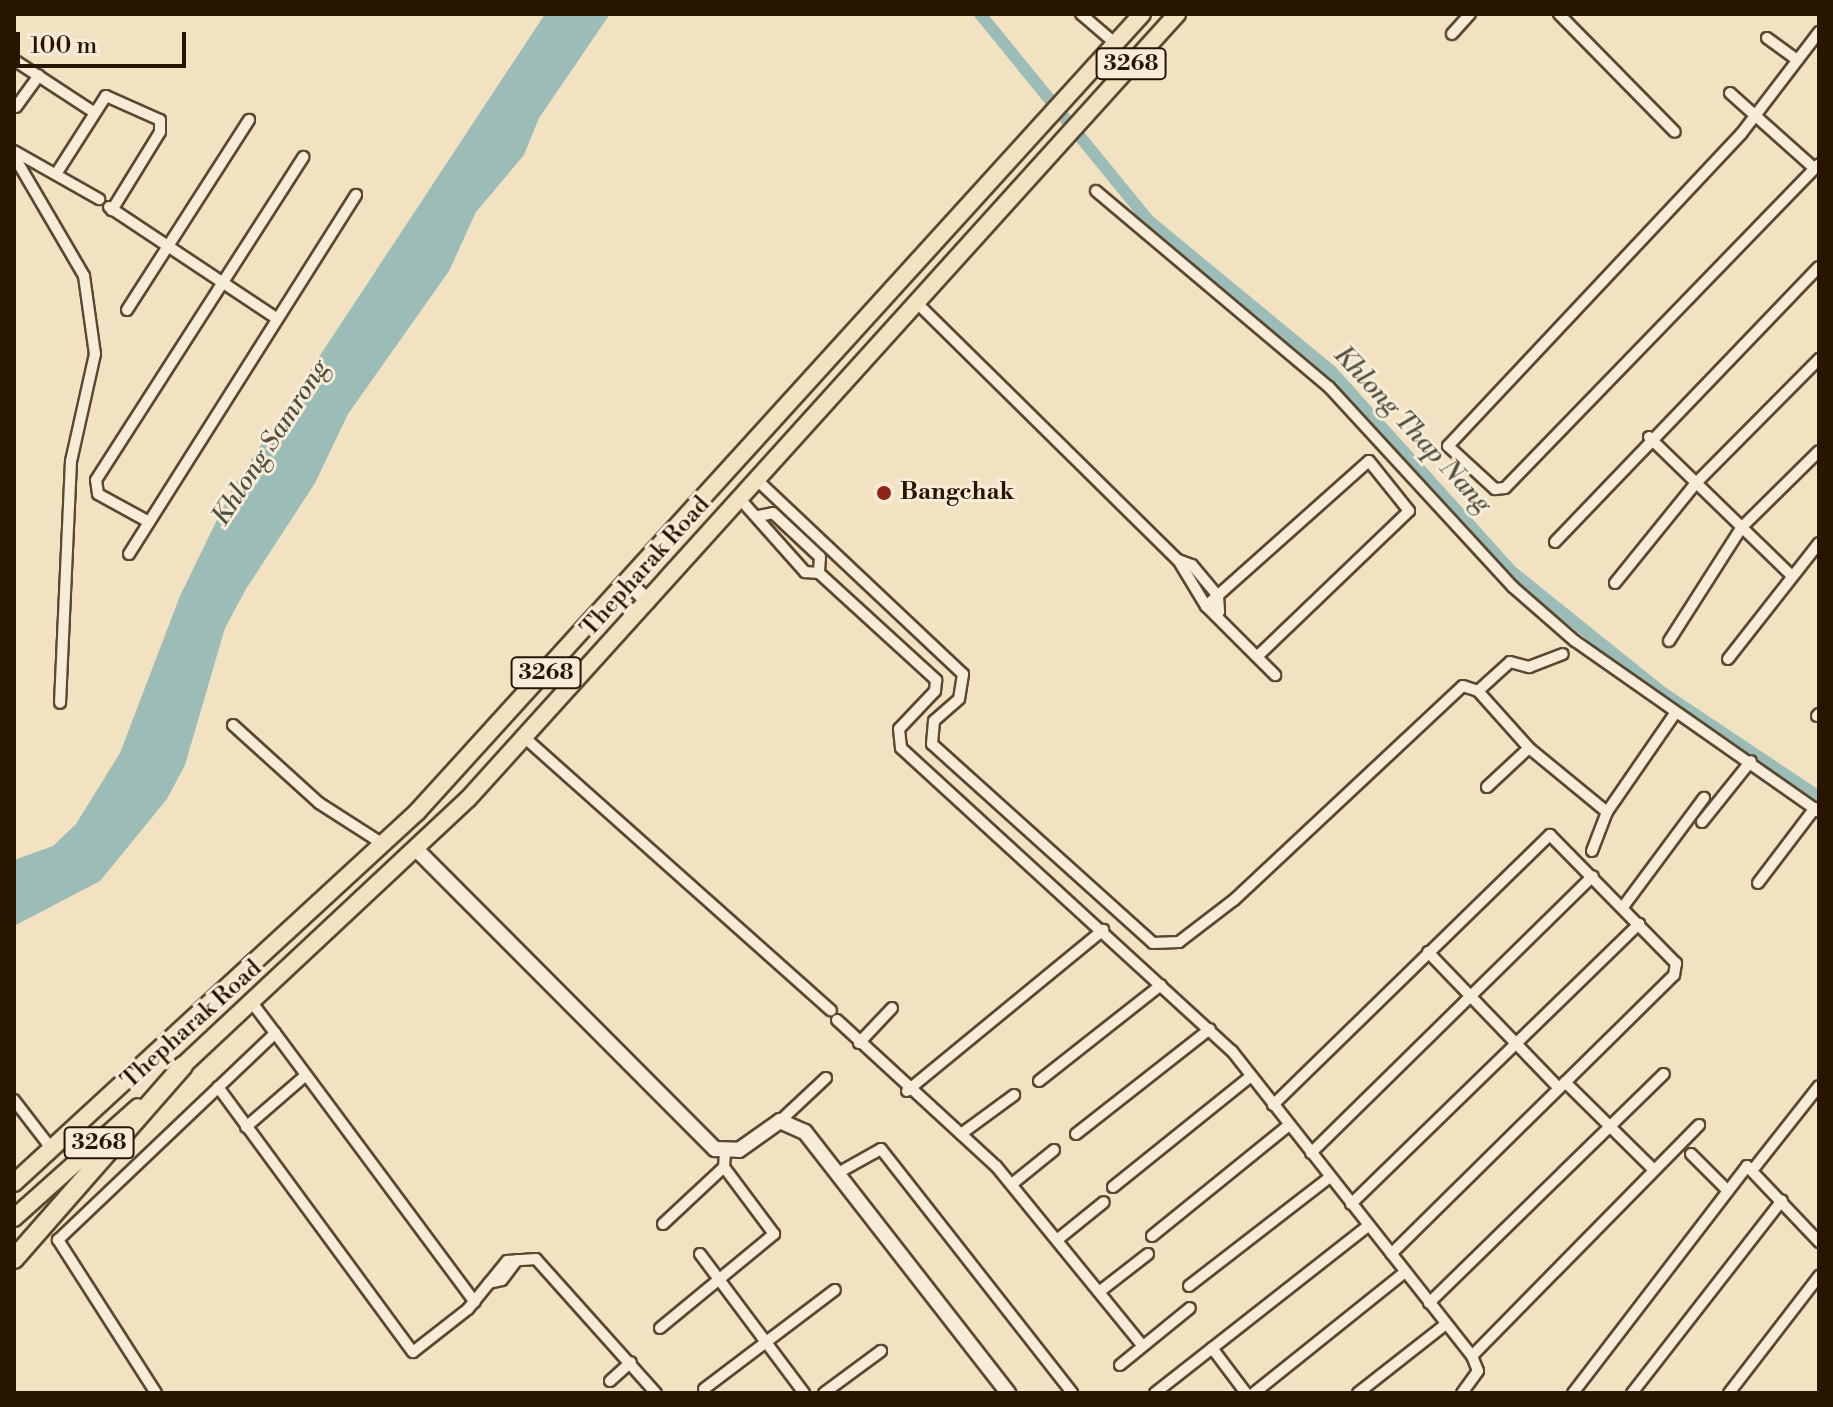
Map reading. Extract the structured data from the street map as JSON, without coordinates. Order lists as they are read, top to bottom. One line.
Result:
{"streets":{"main road":["3268","Thepharak Road"]},"water":["Khlong Thap Nang","Khlong Samrong"],"places":["Bangchak"],"scale_bar":"100 m"}
